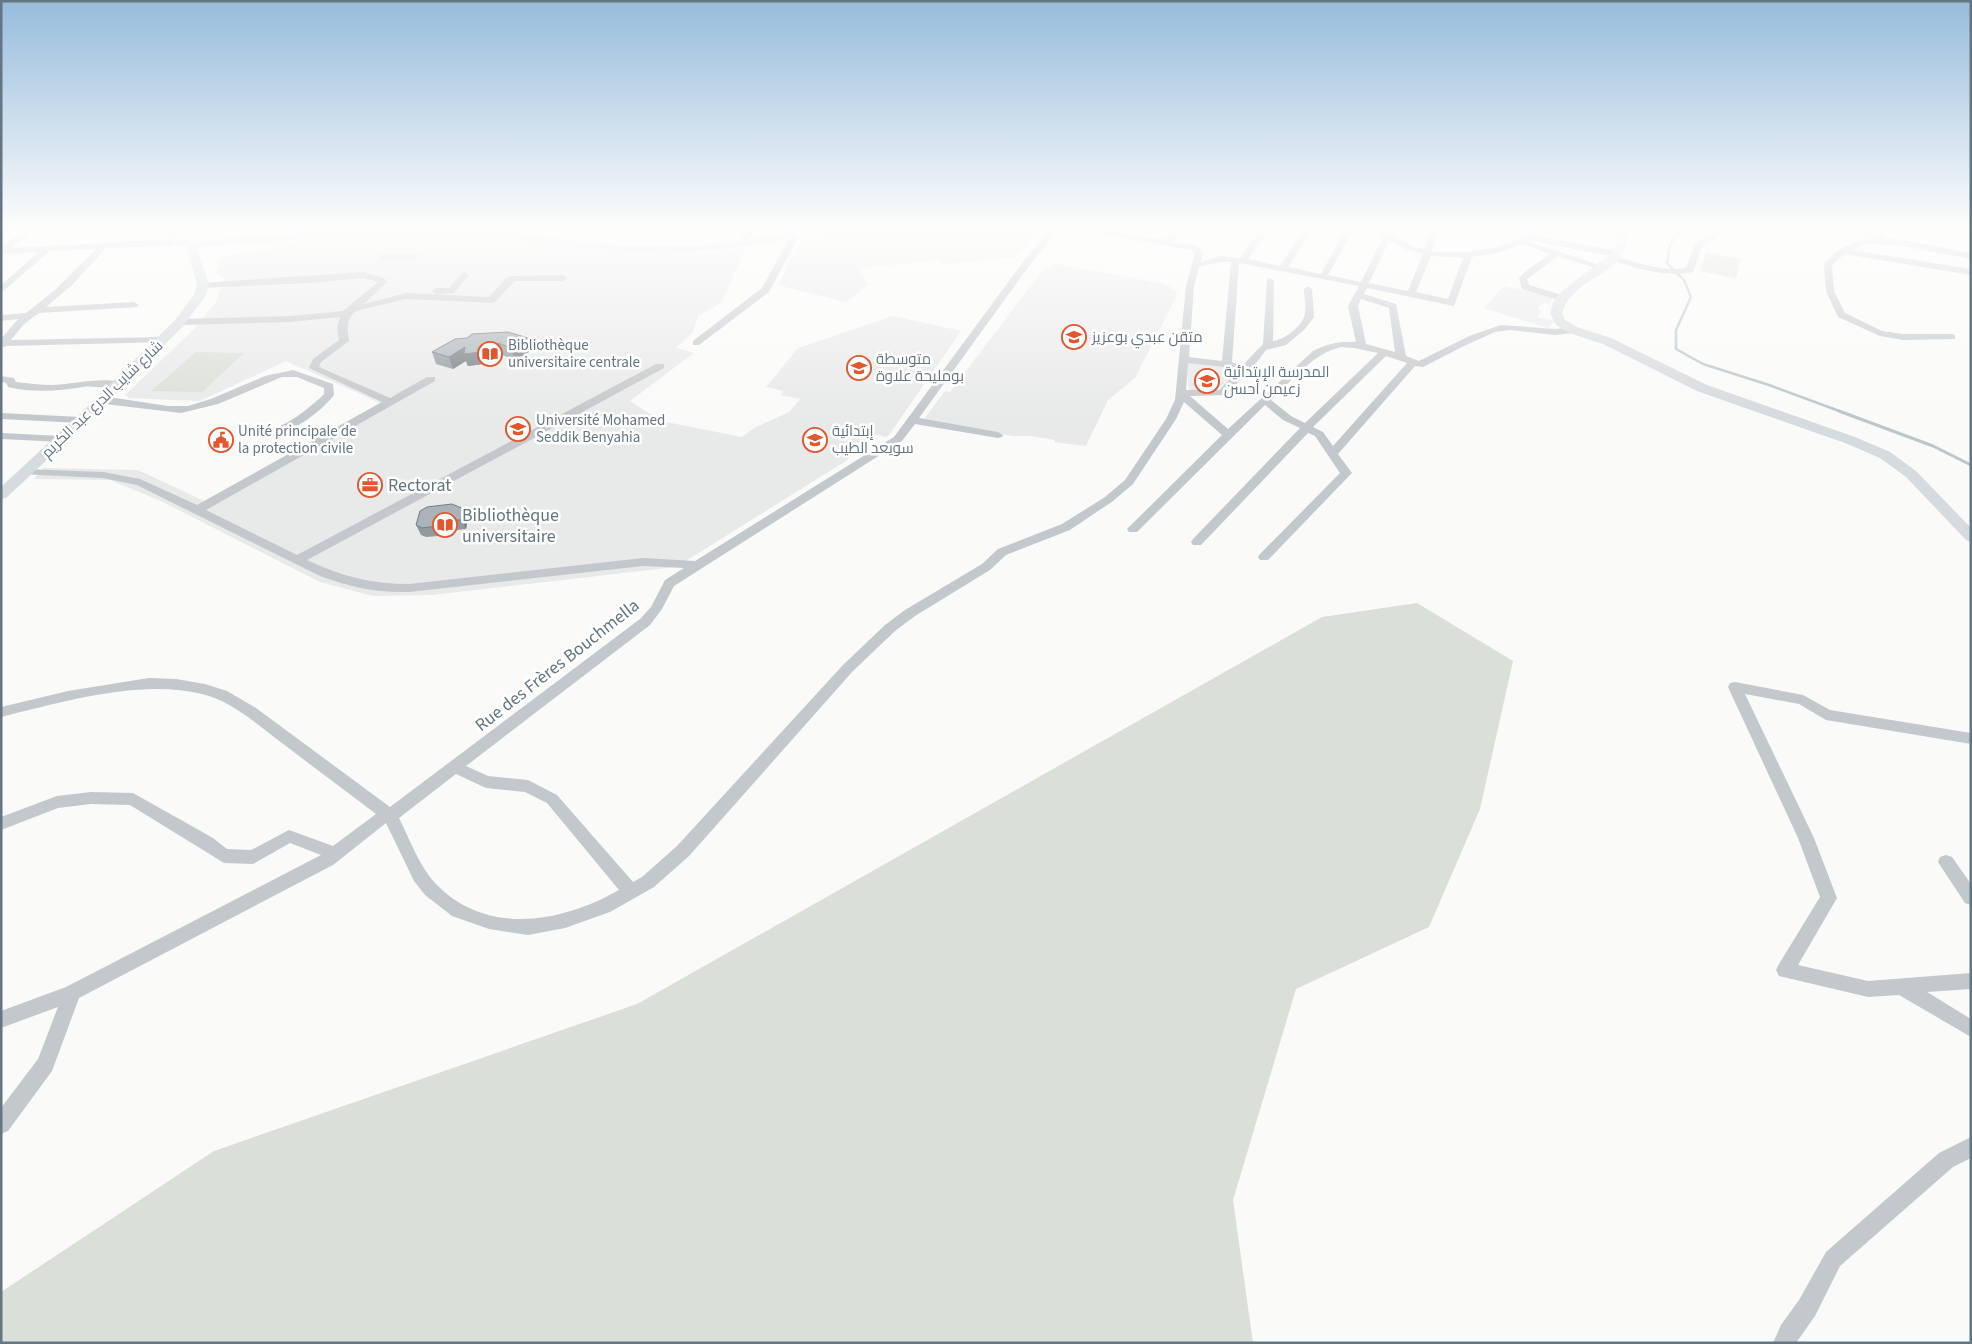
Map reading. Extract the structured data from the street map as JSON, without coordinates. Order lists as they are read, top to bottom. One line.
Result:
{"streets":{"main road":["شارع شايب الدرع عبد الكريم"],"street":["Rue des Frères Bouchmella"]},"places":{"school or university":["متقن عبدي بوعزيز","متوسطة بومليحة علاوة","المدرسة الإبتدائية زعيمن أحسن","Université Mohamed Seddik Benyahia","إبتدائية سويعد الطيب"],"library":["Bibliothèque universitaire centrale","Bibliothèque universitaire"],"public building":["Unité principale de la protection civile"],"office":["Rectorat"]}}
